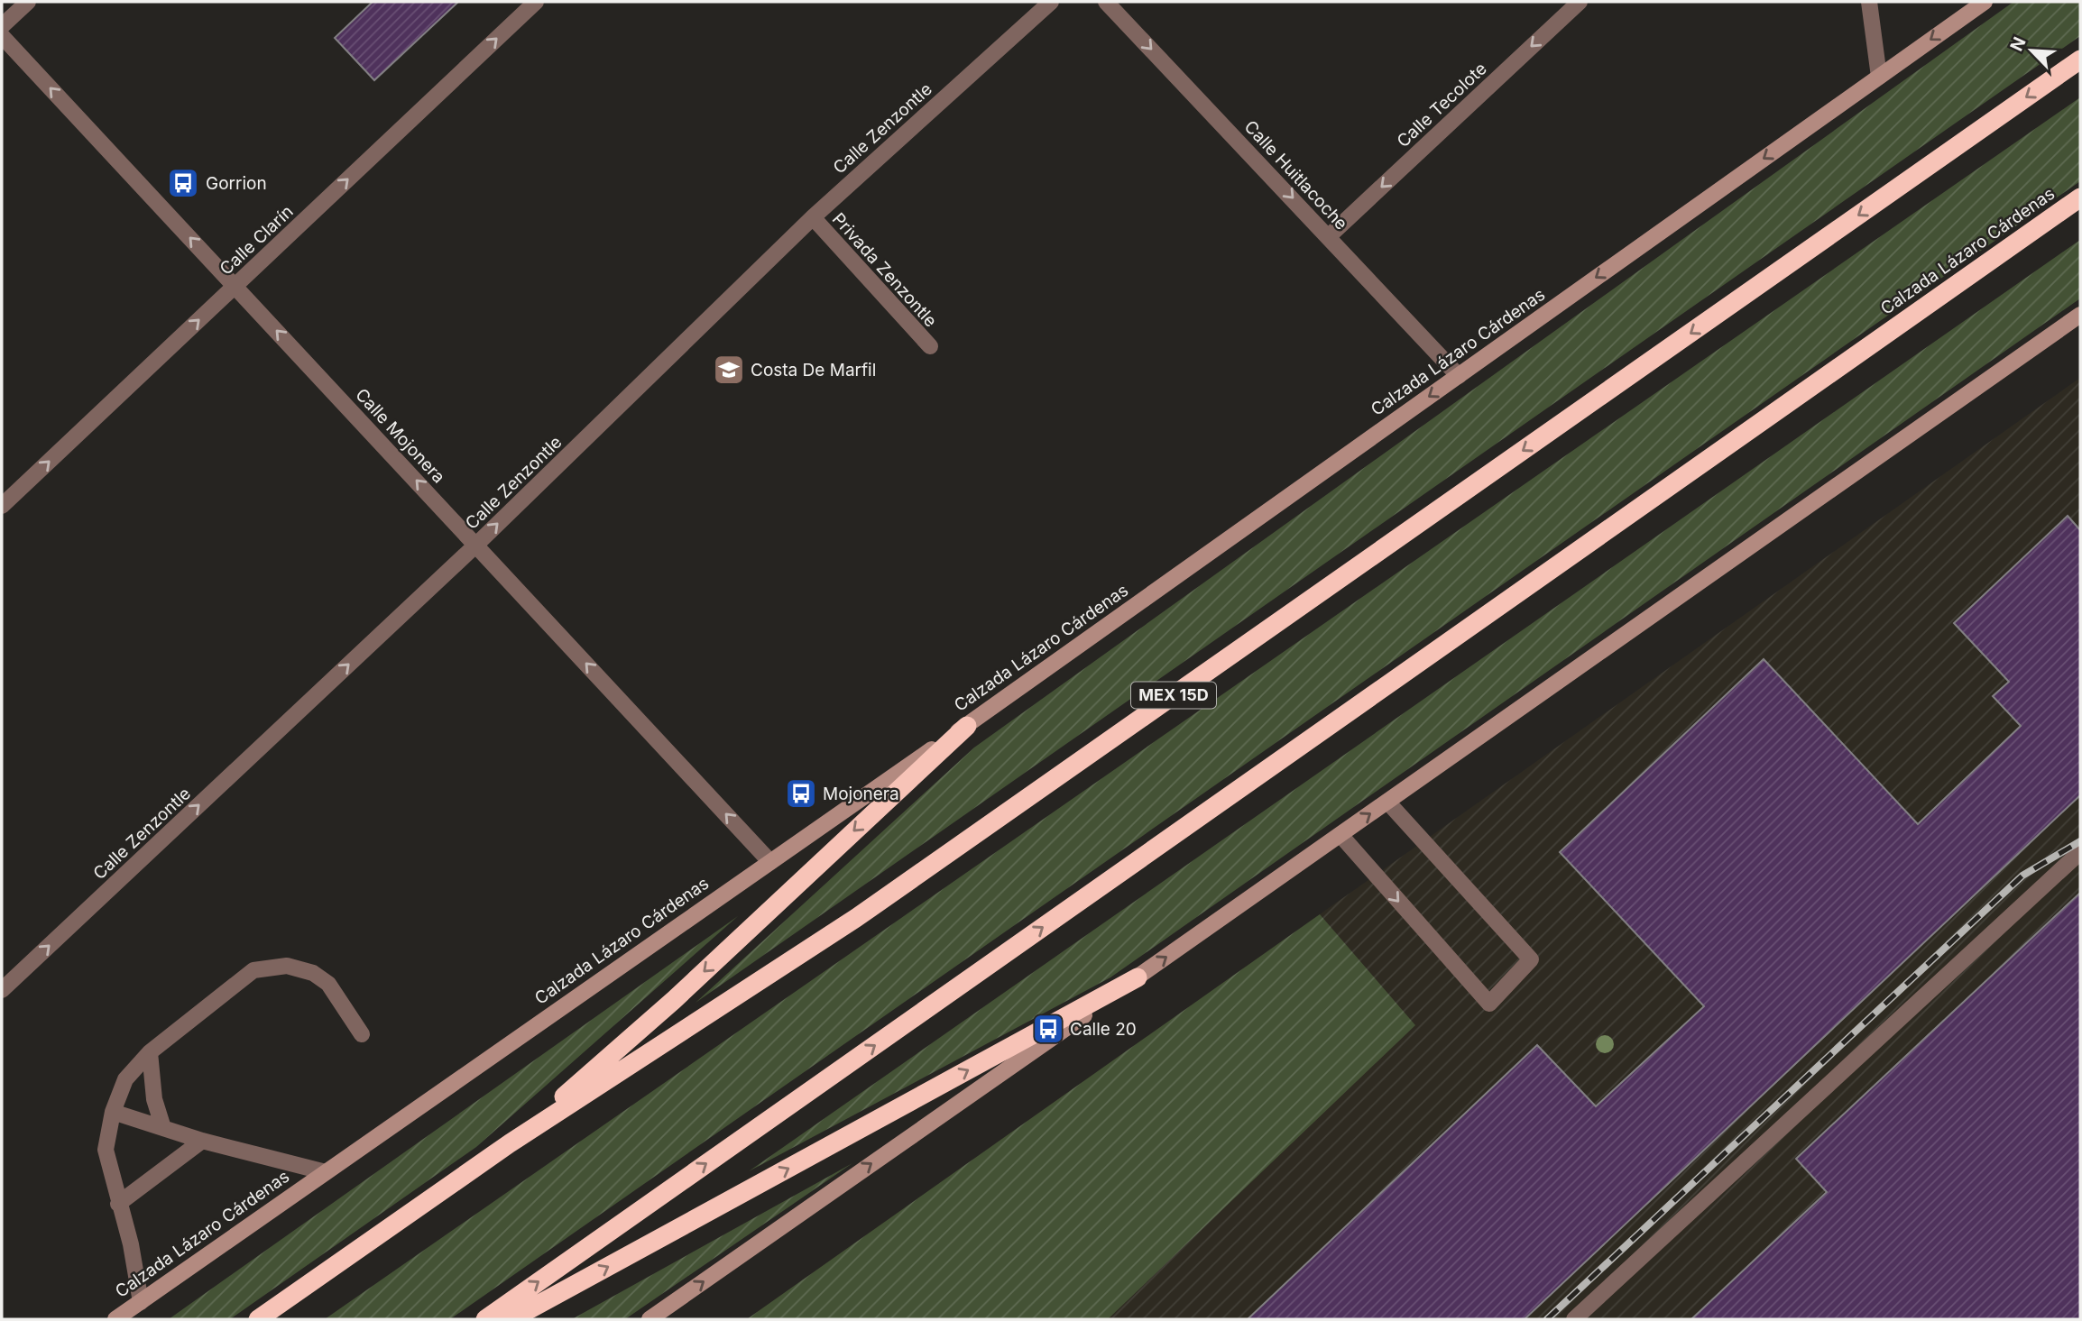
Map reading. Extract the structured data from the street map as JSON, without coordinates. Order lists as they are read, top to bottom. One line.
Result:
{"streets":{"highway":["Calzada Lázaro Cárdenas","MEX 15D"],"street":["Calle Tecolote","Calle Zenzontle","Calle Huitlacoche","Calle Clarín","Privada Zenzontle","Calle Mojonera"]},"crossings":[["Calle Tecolote","Calle Huitlacoche"],["Calle Zenzontle","Privada Zenzontle"],["Calle Zenzontle","Calle Mojonera"],["Calle Huitlacoche","Calzada Lázaro Cárdenas"],["Calle Clarín","Calle Mojonera"],["Calzada Lázaro Cárdenas","Calle Mojonera"]],"one_way":["Calle Tecolote","Calle Zenzontle","Calle Huitlacoche","Calle Clarín","Calle Mojonera"],"places":{"bus stop":["Gorrion","Mojonera","Calle 20"],"school or university":["Costa De Marfil"]},"north":"top left"}
